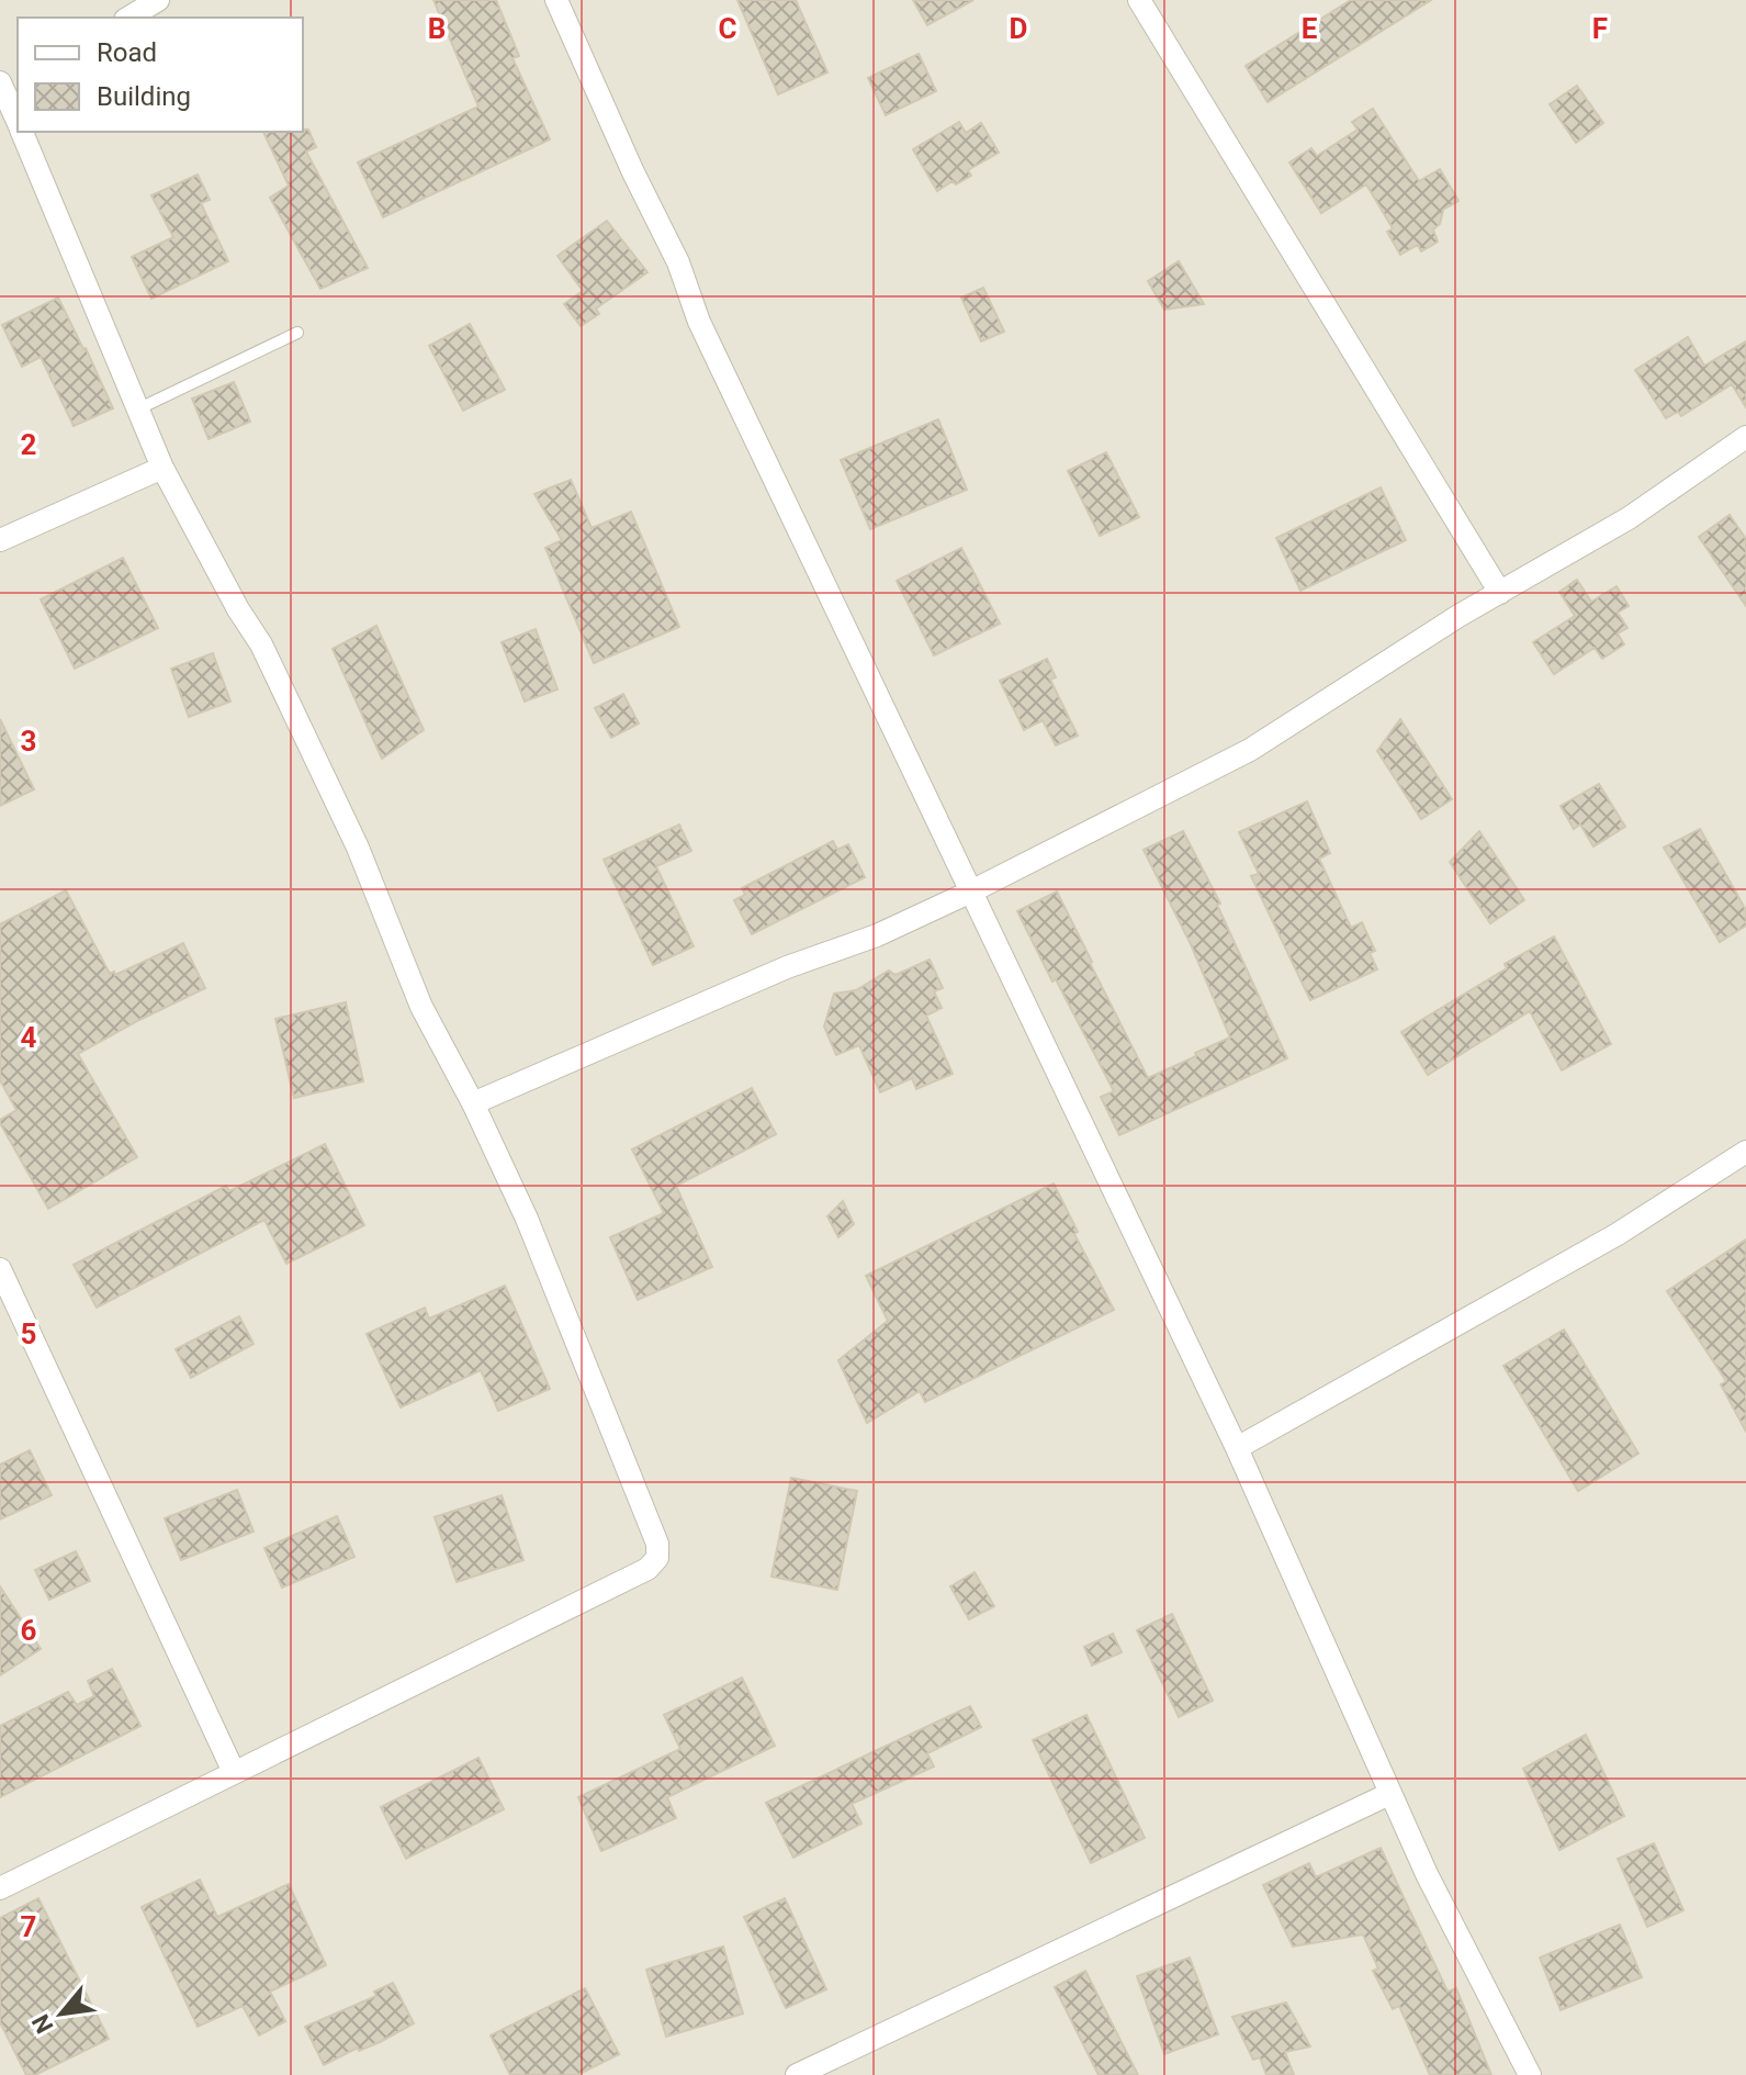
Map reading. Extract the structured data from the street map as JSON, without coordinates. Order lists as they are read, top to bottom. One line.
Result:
{"legend":["Road","Building"],"north":"bottom left","grid":{"columns":["B","C","D","E","F"],"rows":["2","3","4","5","6","7"]}}
